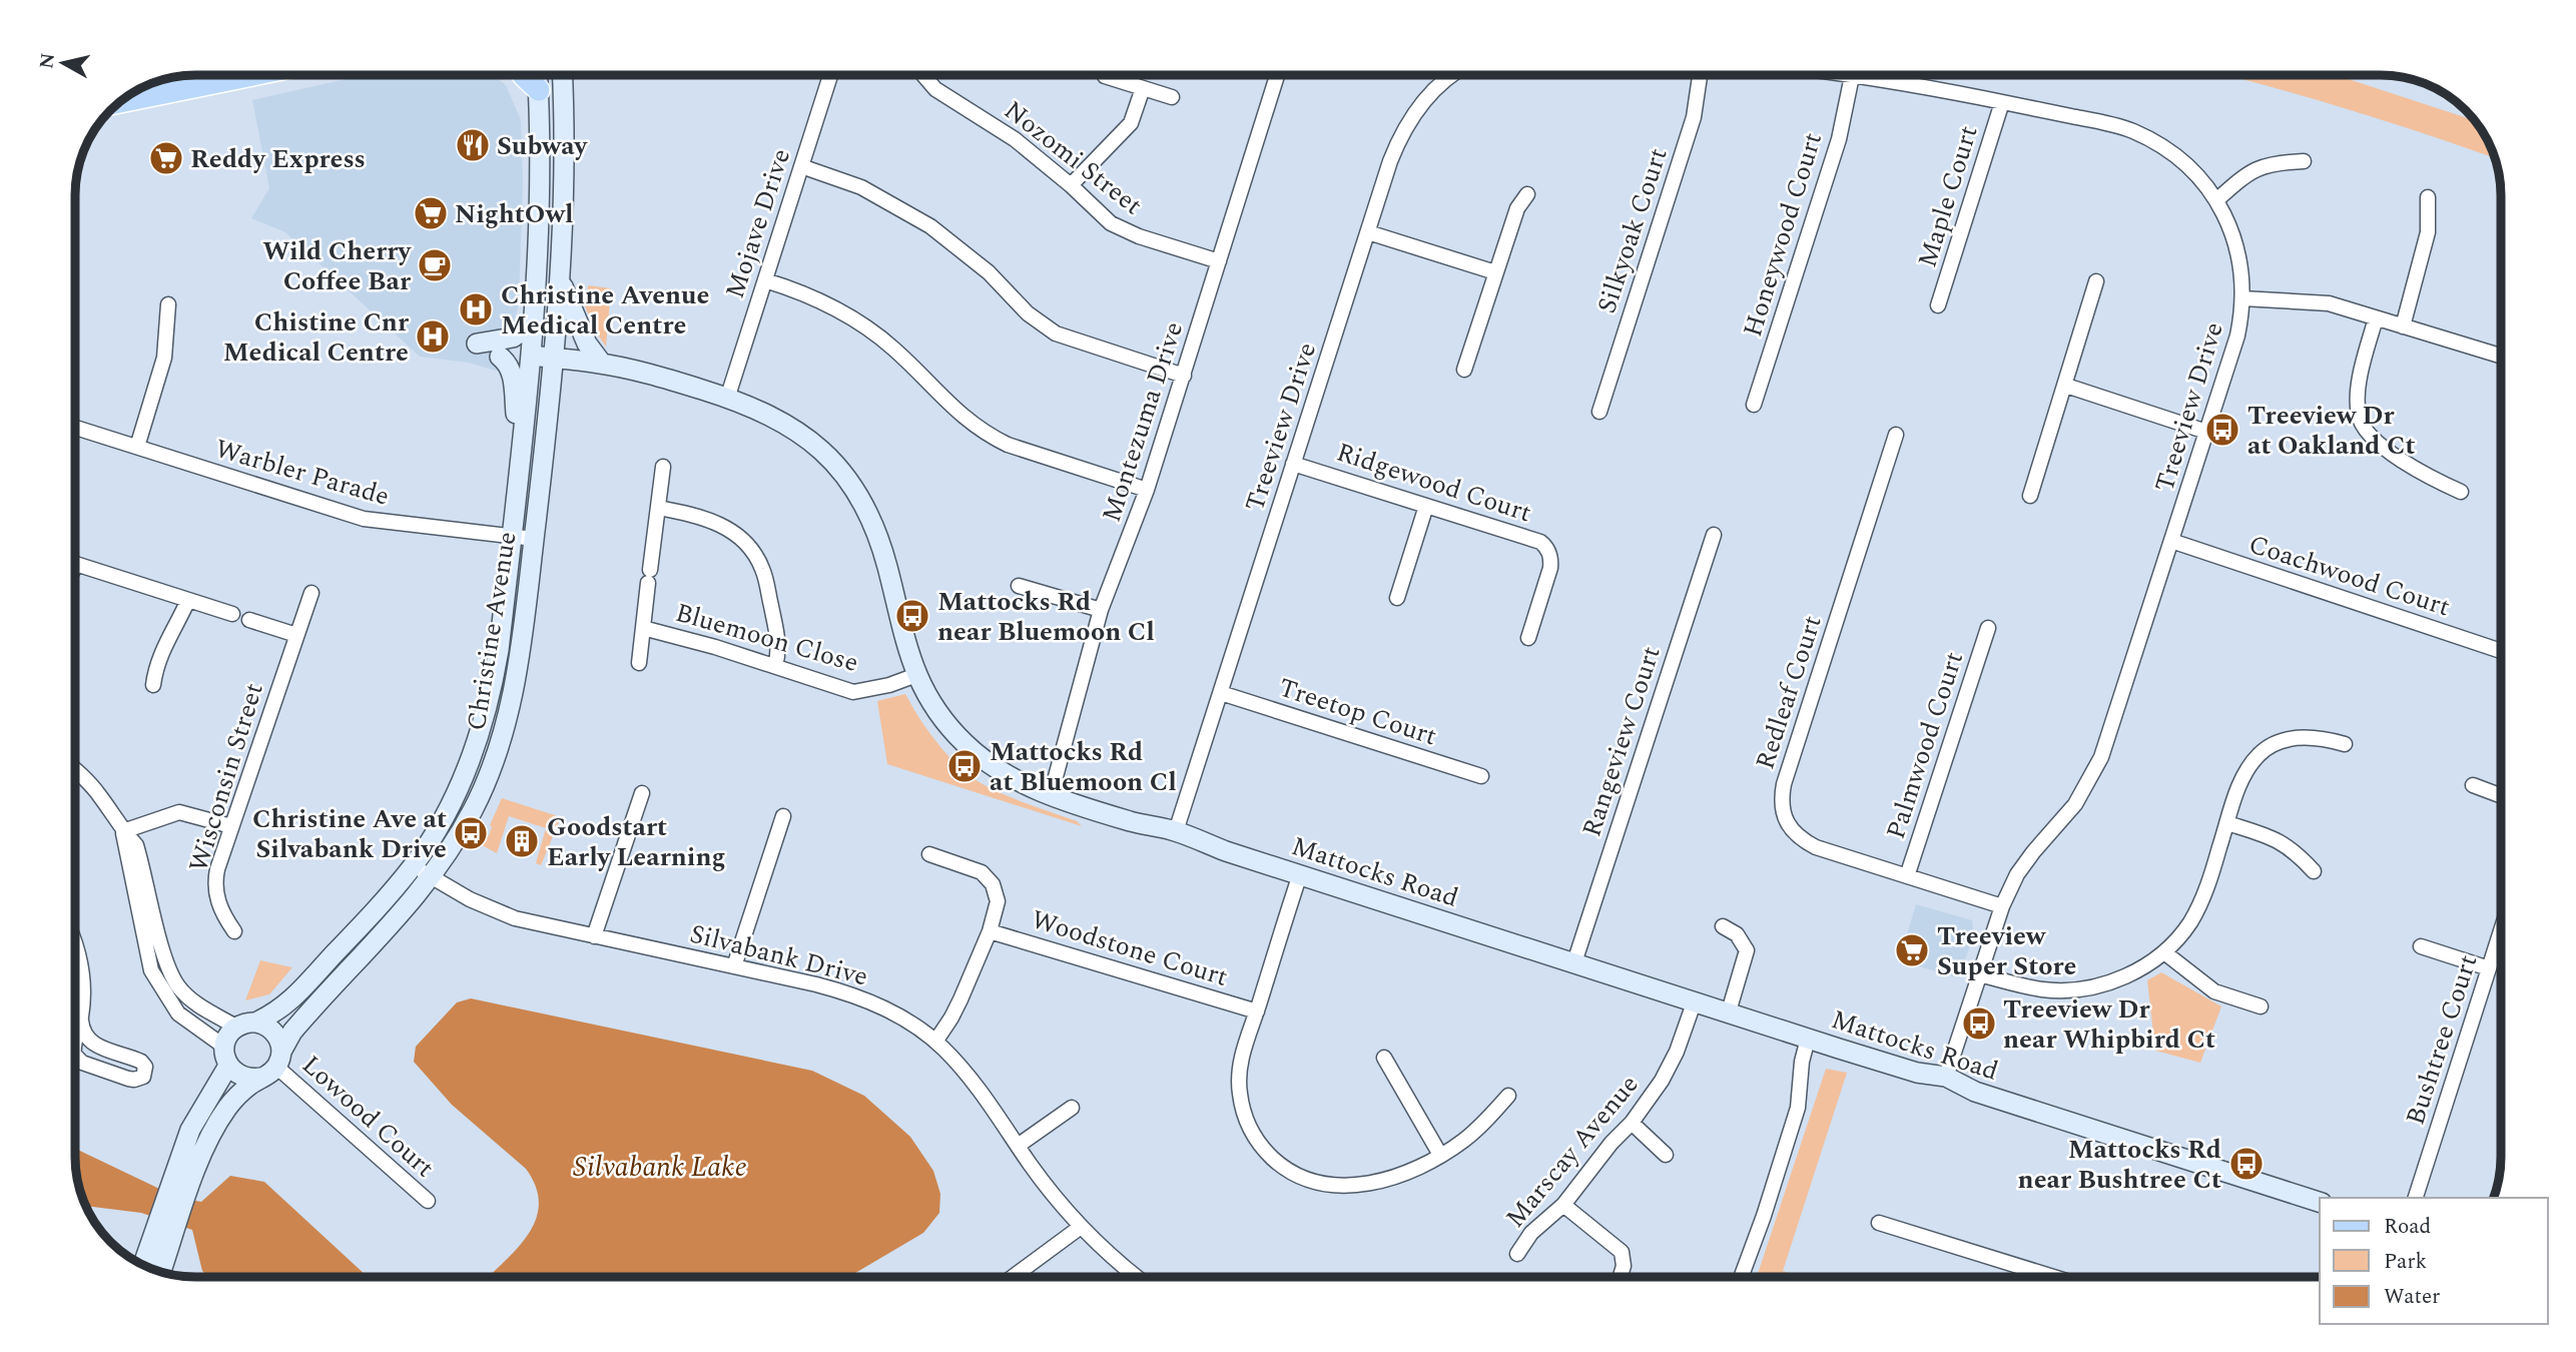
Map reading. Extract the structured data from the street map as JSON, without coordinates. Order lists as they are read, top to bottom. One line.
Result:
{"streets":{"main road":["Christine Avenue","Mattocks Road"],"street":["Nozomi Street","Maple Court","Mojave Drive","Silkyoak Court","Honeywood Court","Treeview Drive","Montezuma Drive","Warbler Parade","Ridgewood Court","Coachwood Court","Bluemoon Close","Redleaf Court","Treetop Court","Rangeview Court","Palmwood Court","Wisconsin Street","Woodstone Court","Silvabank Drive","Bushtree Court","Lowood Court","Marscay Avenue"]},"crossings":[["Nozomi Street","Montezuma Drive"],["Maple Court","Treeview Drive"],["Mojave Drive","Mattocks Road"],["Honeywood Court","Treeview Drive"],["Treeview Drive","Ridgewood Court"],["Treeview Drive","Coachwood Court"],["Treeview Drive","Redleaf Court"],["Treeview Drive","Treetop Court"],["Treeview Drive","Mattocks Road"],["Montezuma Drive","Mattocks Road"],["Warbler Parade","Christine Avenue"],["Christine Avenue","Silvabank Drive"],["Christine Avenue","Lowood Court"],["Bluemoon Close","Mattocks Road"],["Redleaf Court","Palmwood Court"],["Rangeview Court","Mattocks Road"],["Mattocks Road","Marscay Avenue"]],"water":["Silvabank Lake"],"places":{"restaurant":["Subway"],"supermarket":["Reddy Express","NightOwl","Treeview Super Store"],"cafe":["Wild Cherry Coffee Bar"],"hospital":["Christine Avenue Medical Centre","Chistine Cnr Medical Centre"],"bus stop":["Treeview Dr at Oakland Ct","Mattocks Rd near Bluemoon Cl","Mattocks Rd at Bluemoon Cl","Christine Ave at Silvabank Drive","Treeview Dr near Whipbird Ct","Mattocks Rd near Bushtree Ct"],"building":["Goodstart Early Learning"]},"legend":["Road","Park","Water"],"north":"left"}
